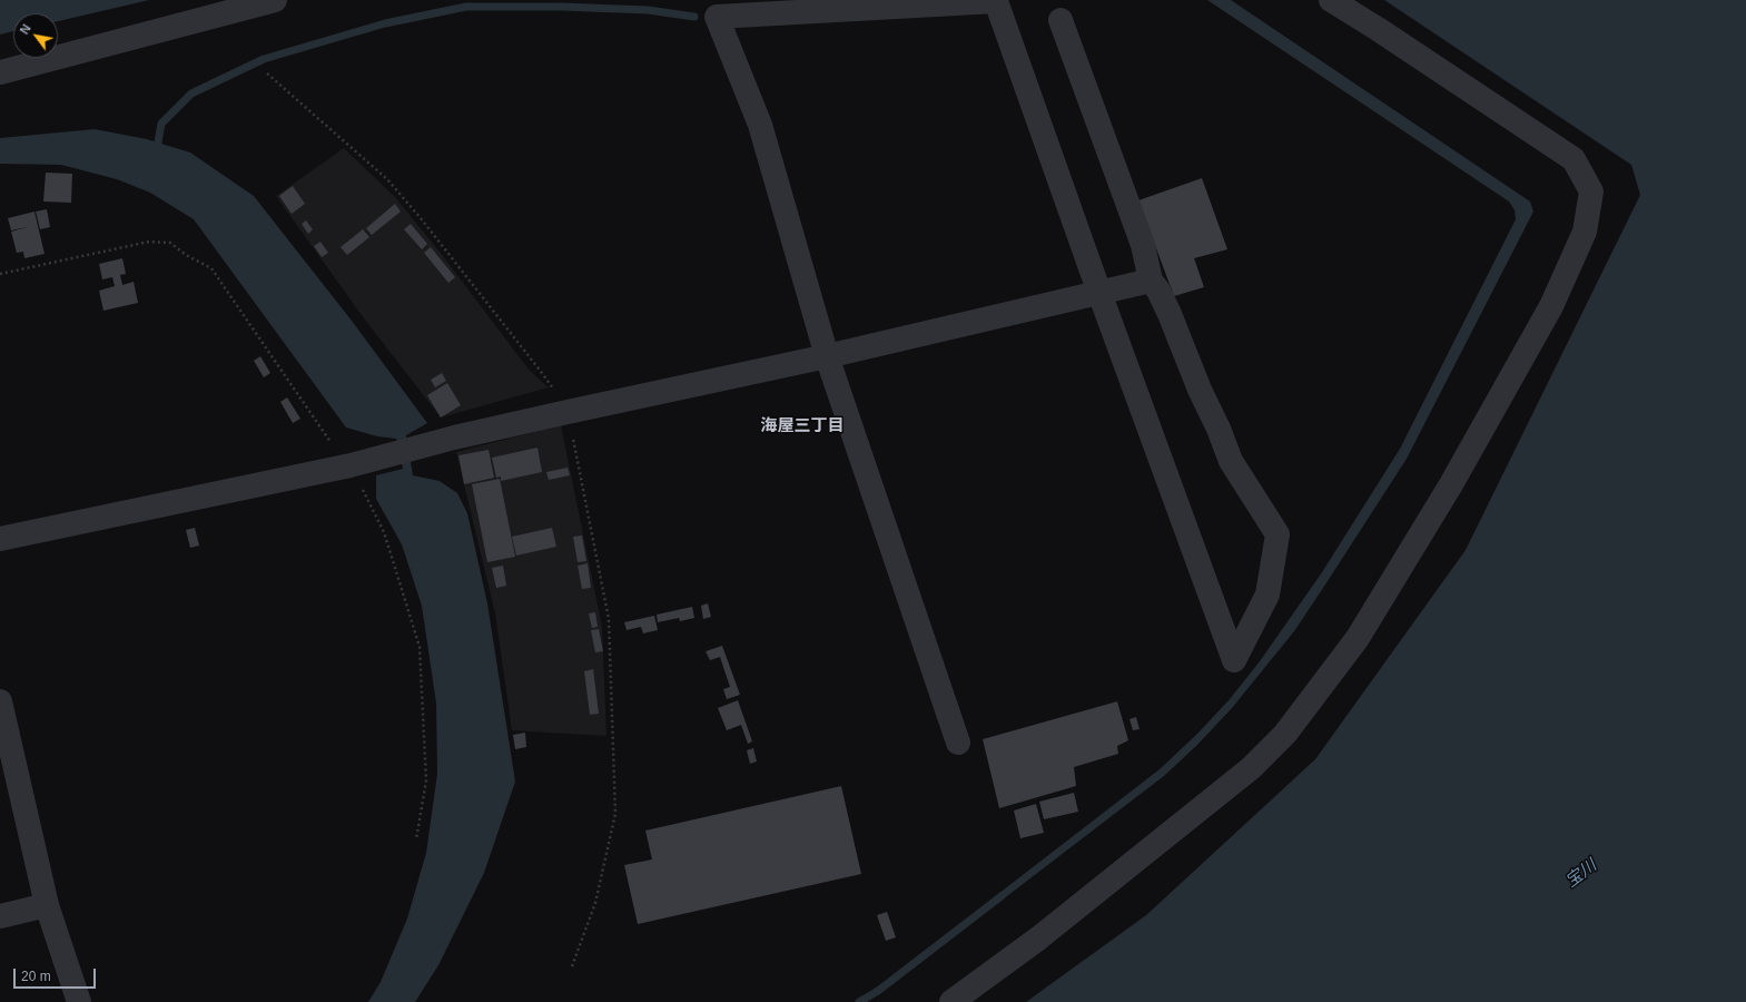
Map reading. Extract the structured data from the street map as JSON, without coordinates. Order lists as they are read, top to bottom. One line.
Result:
{"districts":["海屋三丁目"],"water":["宝川"],"scale_bar":"20 m","north":"top left"}
